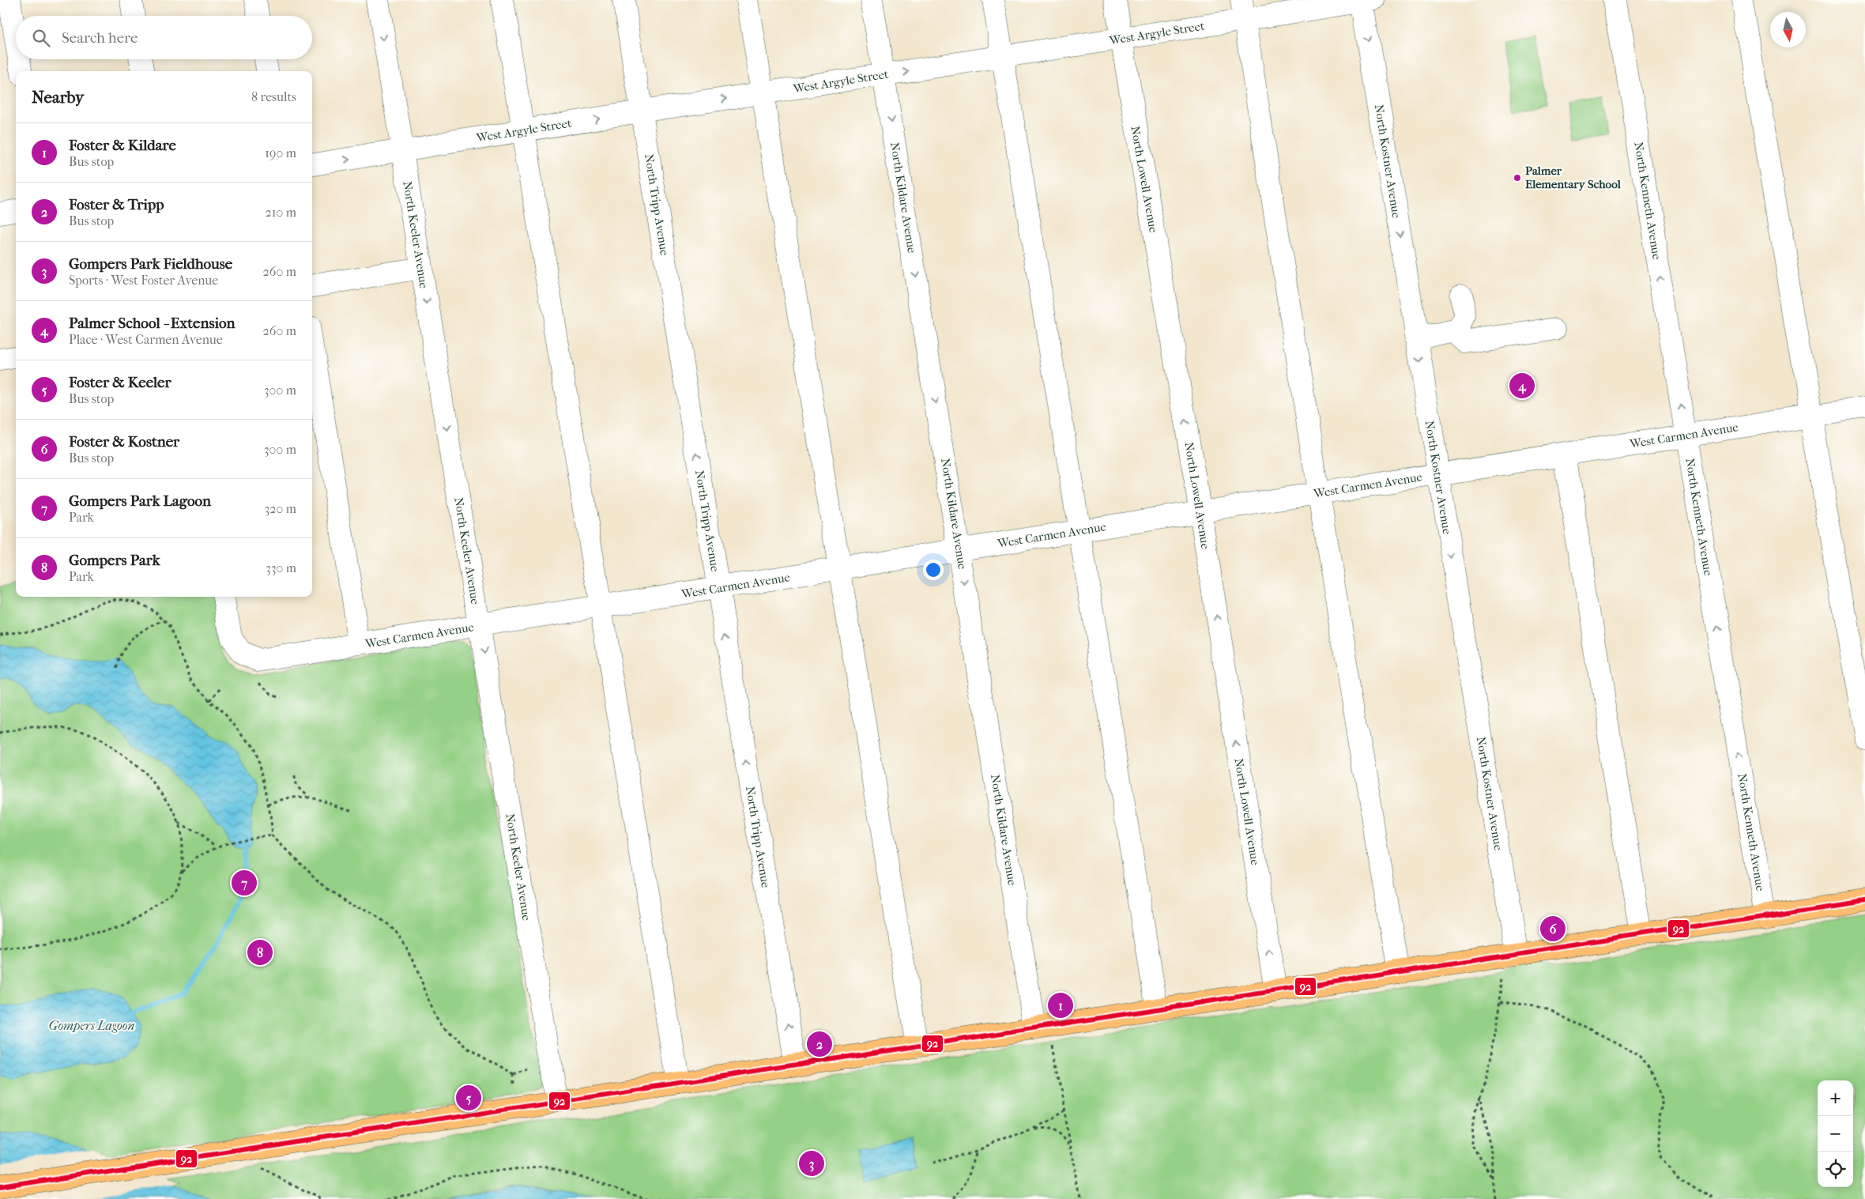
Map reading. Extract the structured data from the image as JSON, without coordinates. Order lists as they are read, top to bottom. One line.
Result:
{"streets":{"street":["West Argyle Street","North Kostner Avenue","North Lowell Avenue","North Kildare Avenue","North Kenneth Avenue","North Tripp Avenue","North Keeler Avenue","West Carmen Avenue"]},"crossings":[["West Argyle Street","North Kostner Avenue"],["West Argyle Street","North Lowell Avenue"],["West Argyle Street","North Kildare Avenue"],["West Argyle Street","North Tripp Avenue"],["West Argyle Street","North Keeler Avenue"],["North Kostner Avenue","West Carmen Avenue"],["North Lowell Avenue","West Carmen Avenue"],["North Kildare Avenue","West Carmen Avenue"],["North Kenneth Avenue","West Carmen Avenue"],["North Tripp Avenue","West Carmen Avenue"],["North Keeler Avenue","West Carmen Avenue"]],"one_way":["West Argyle Street"],"water":["Gompers Lagoon"],"places":["Palmer Elementary School"],"lines":["transit line 92"],"north":"bottom","page":{"search":"Search here","heading":["Nearby","8 results"],"list":[{"mark":"1","name":"Foster & Kildare","note":"Bus stop","value":"190 m"},{"mark":"2","name":"Foster & Tripp","note":"Bus stop","value":"210 m"},{"mark":"3","name":"Gompers Park Fieldhouse","note":"Sports · West Foster Avenue","value":"260 m"},{"mark":"4","name":"Palmer School - Extension","note":"Place · West Carmen Avenue","value":"260 m"},{"mark":"5","name":"Foster & Keeler","note":"Bus stop","value":"300 m"},{"mark":"6","name":"Foster & Kostner","note":"Bus stop","value":"300 m"},{"mark":"7","name":"Gompers Park Lagoon","note":"Park","value":"320 m"},{"mark":"8","name":"Gompers Park","note":"Park","value":"330 m"}],"pins":["4","7","6","8","1","2","5","3"],"map_buttons":["+","−"]}}
